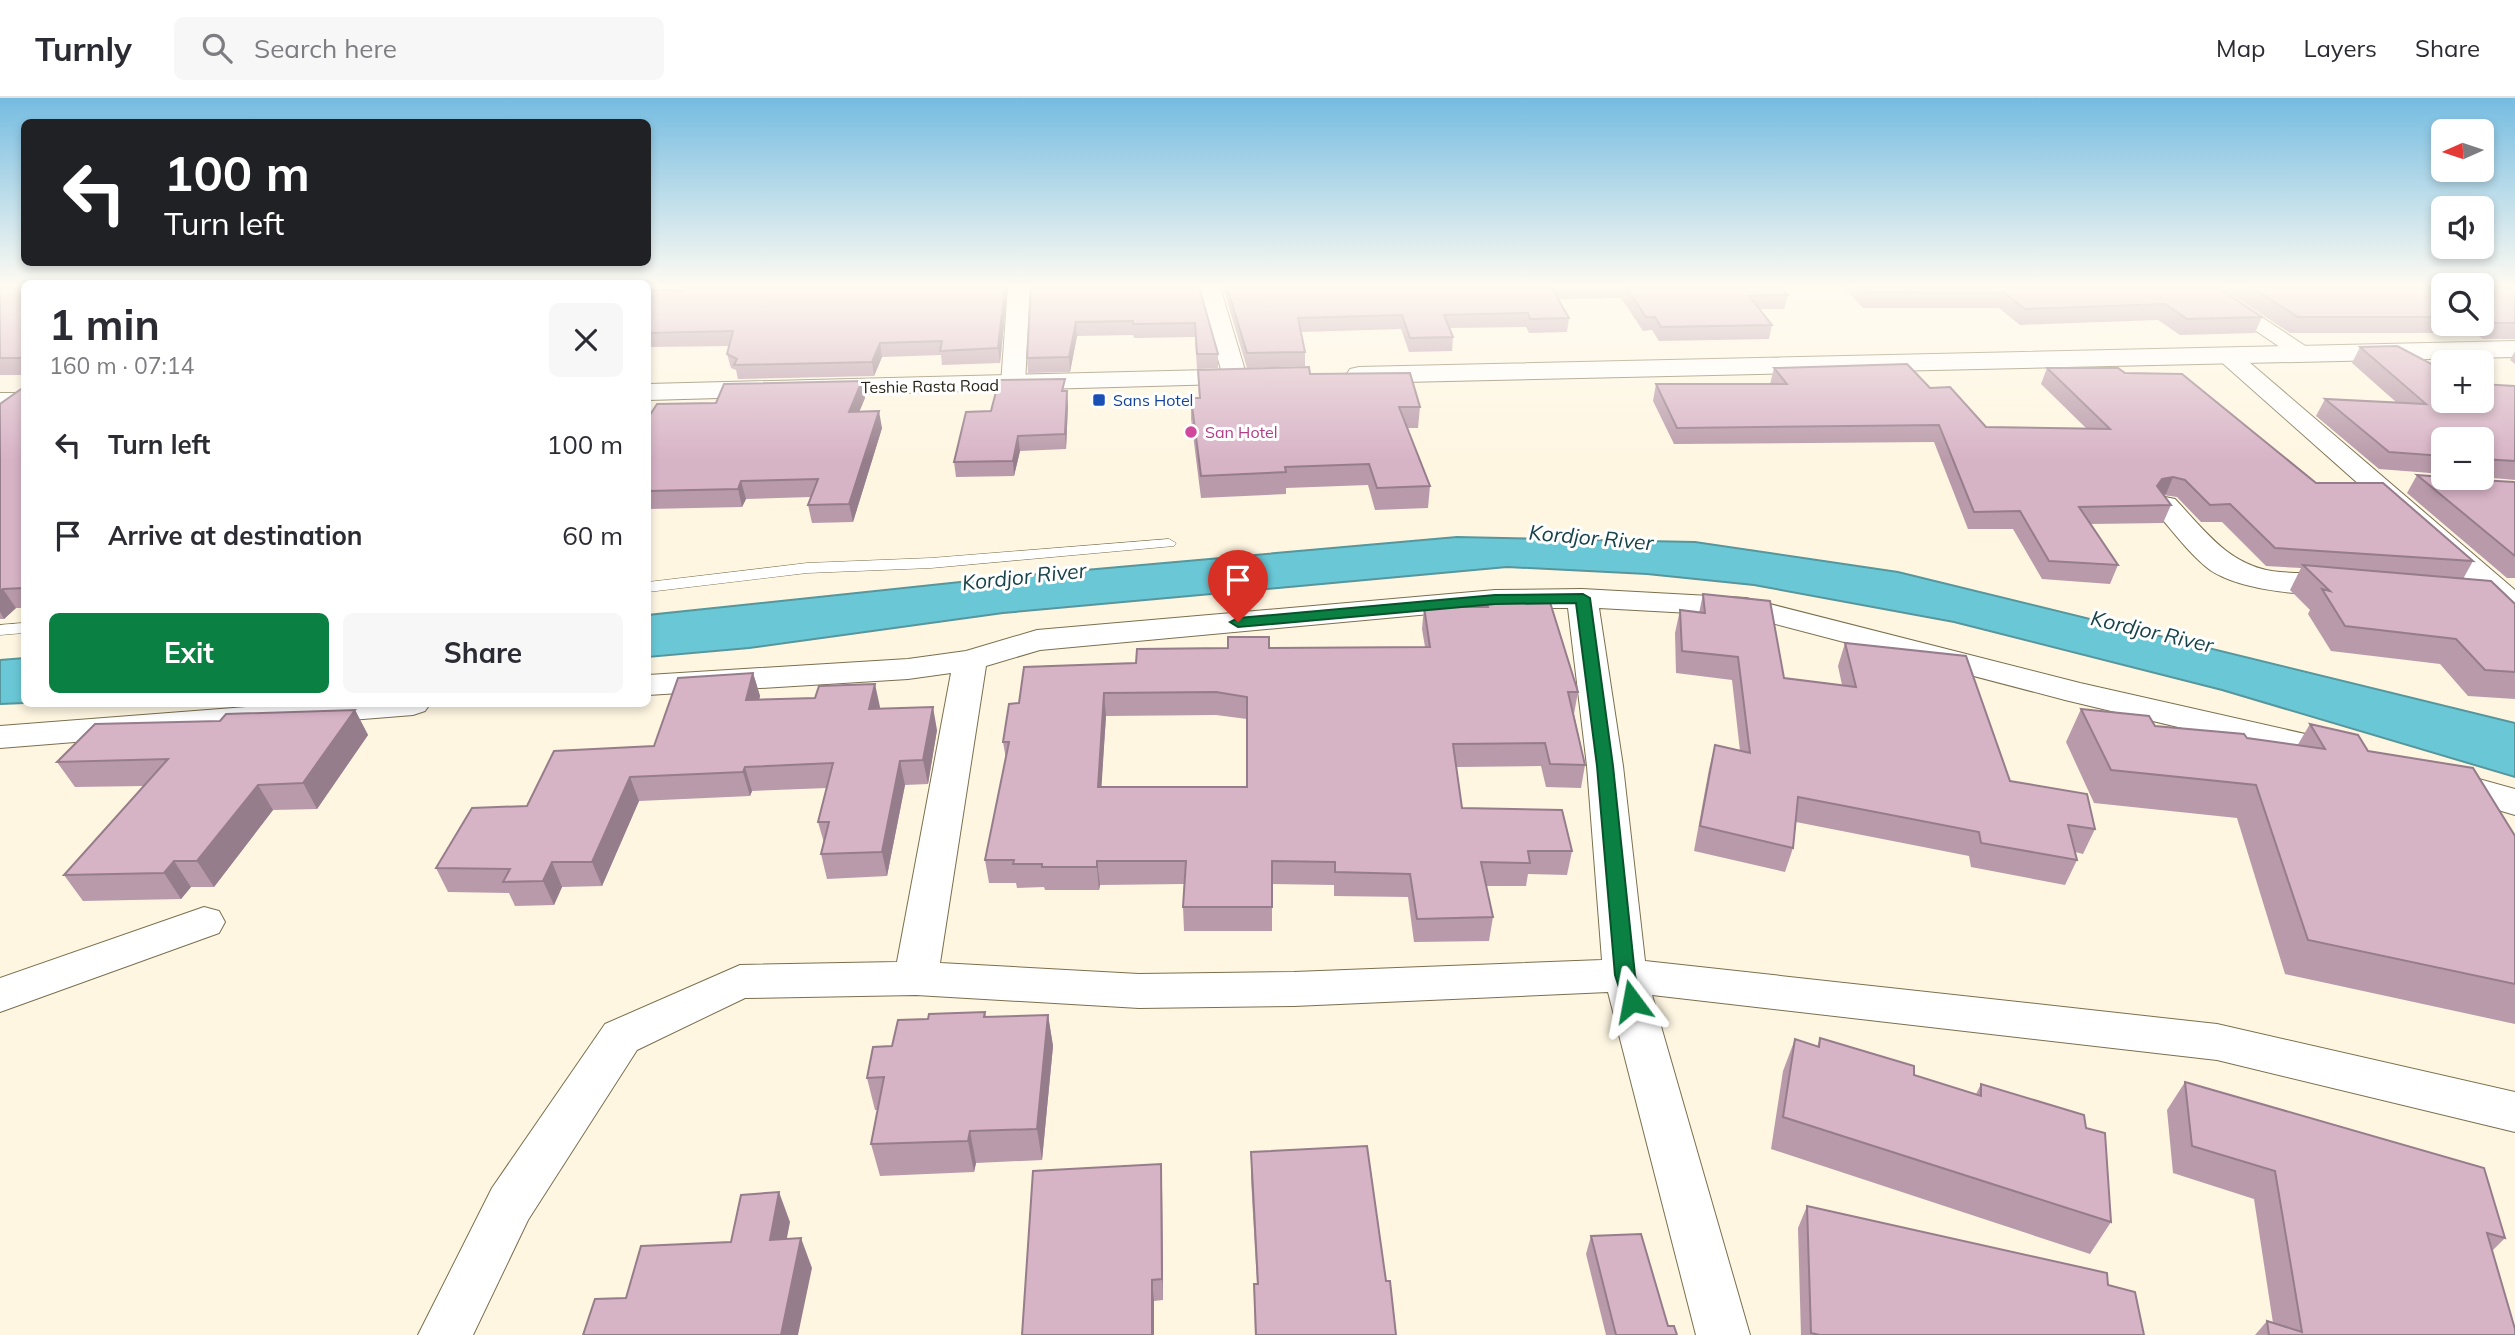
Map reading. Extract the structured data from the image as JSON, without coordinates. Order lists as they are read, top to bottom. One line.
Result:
{"streets":{"main road":["Teshie Rasta Road"]},"water":["Kordjor River"],"places":{"transit":["Sans Hotel"],"other":["San Hotel"]},"north":"left","page":{"header":"Turnly","search":"Search here","nav":["Map","Layers","Share"],"map_buttons":["+","−"],"turn":["100 m","Turn left"],"heading":["1 min","160 m · 07:14"],"list":[{"name":"Turn left","value":"100 m"},{"name":"Arrive at destination","value":"60 m"}],"buttons":["Exit","Share"]}}
